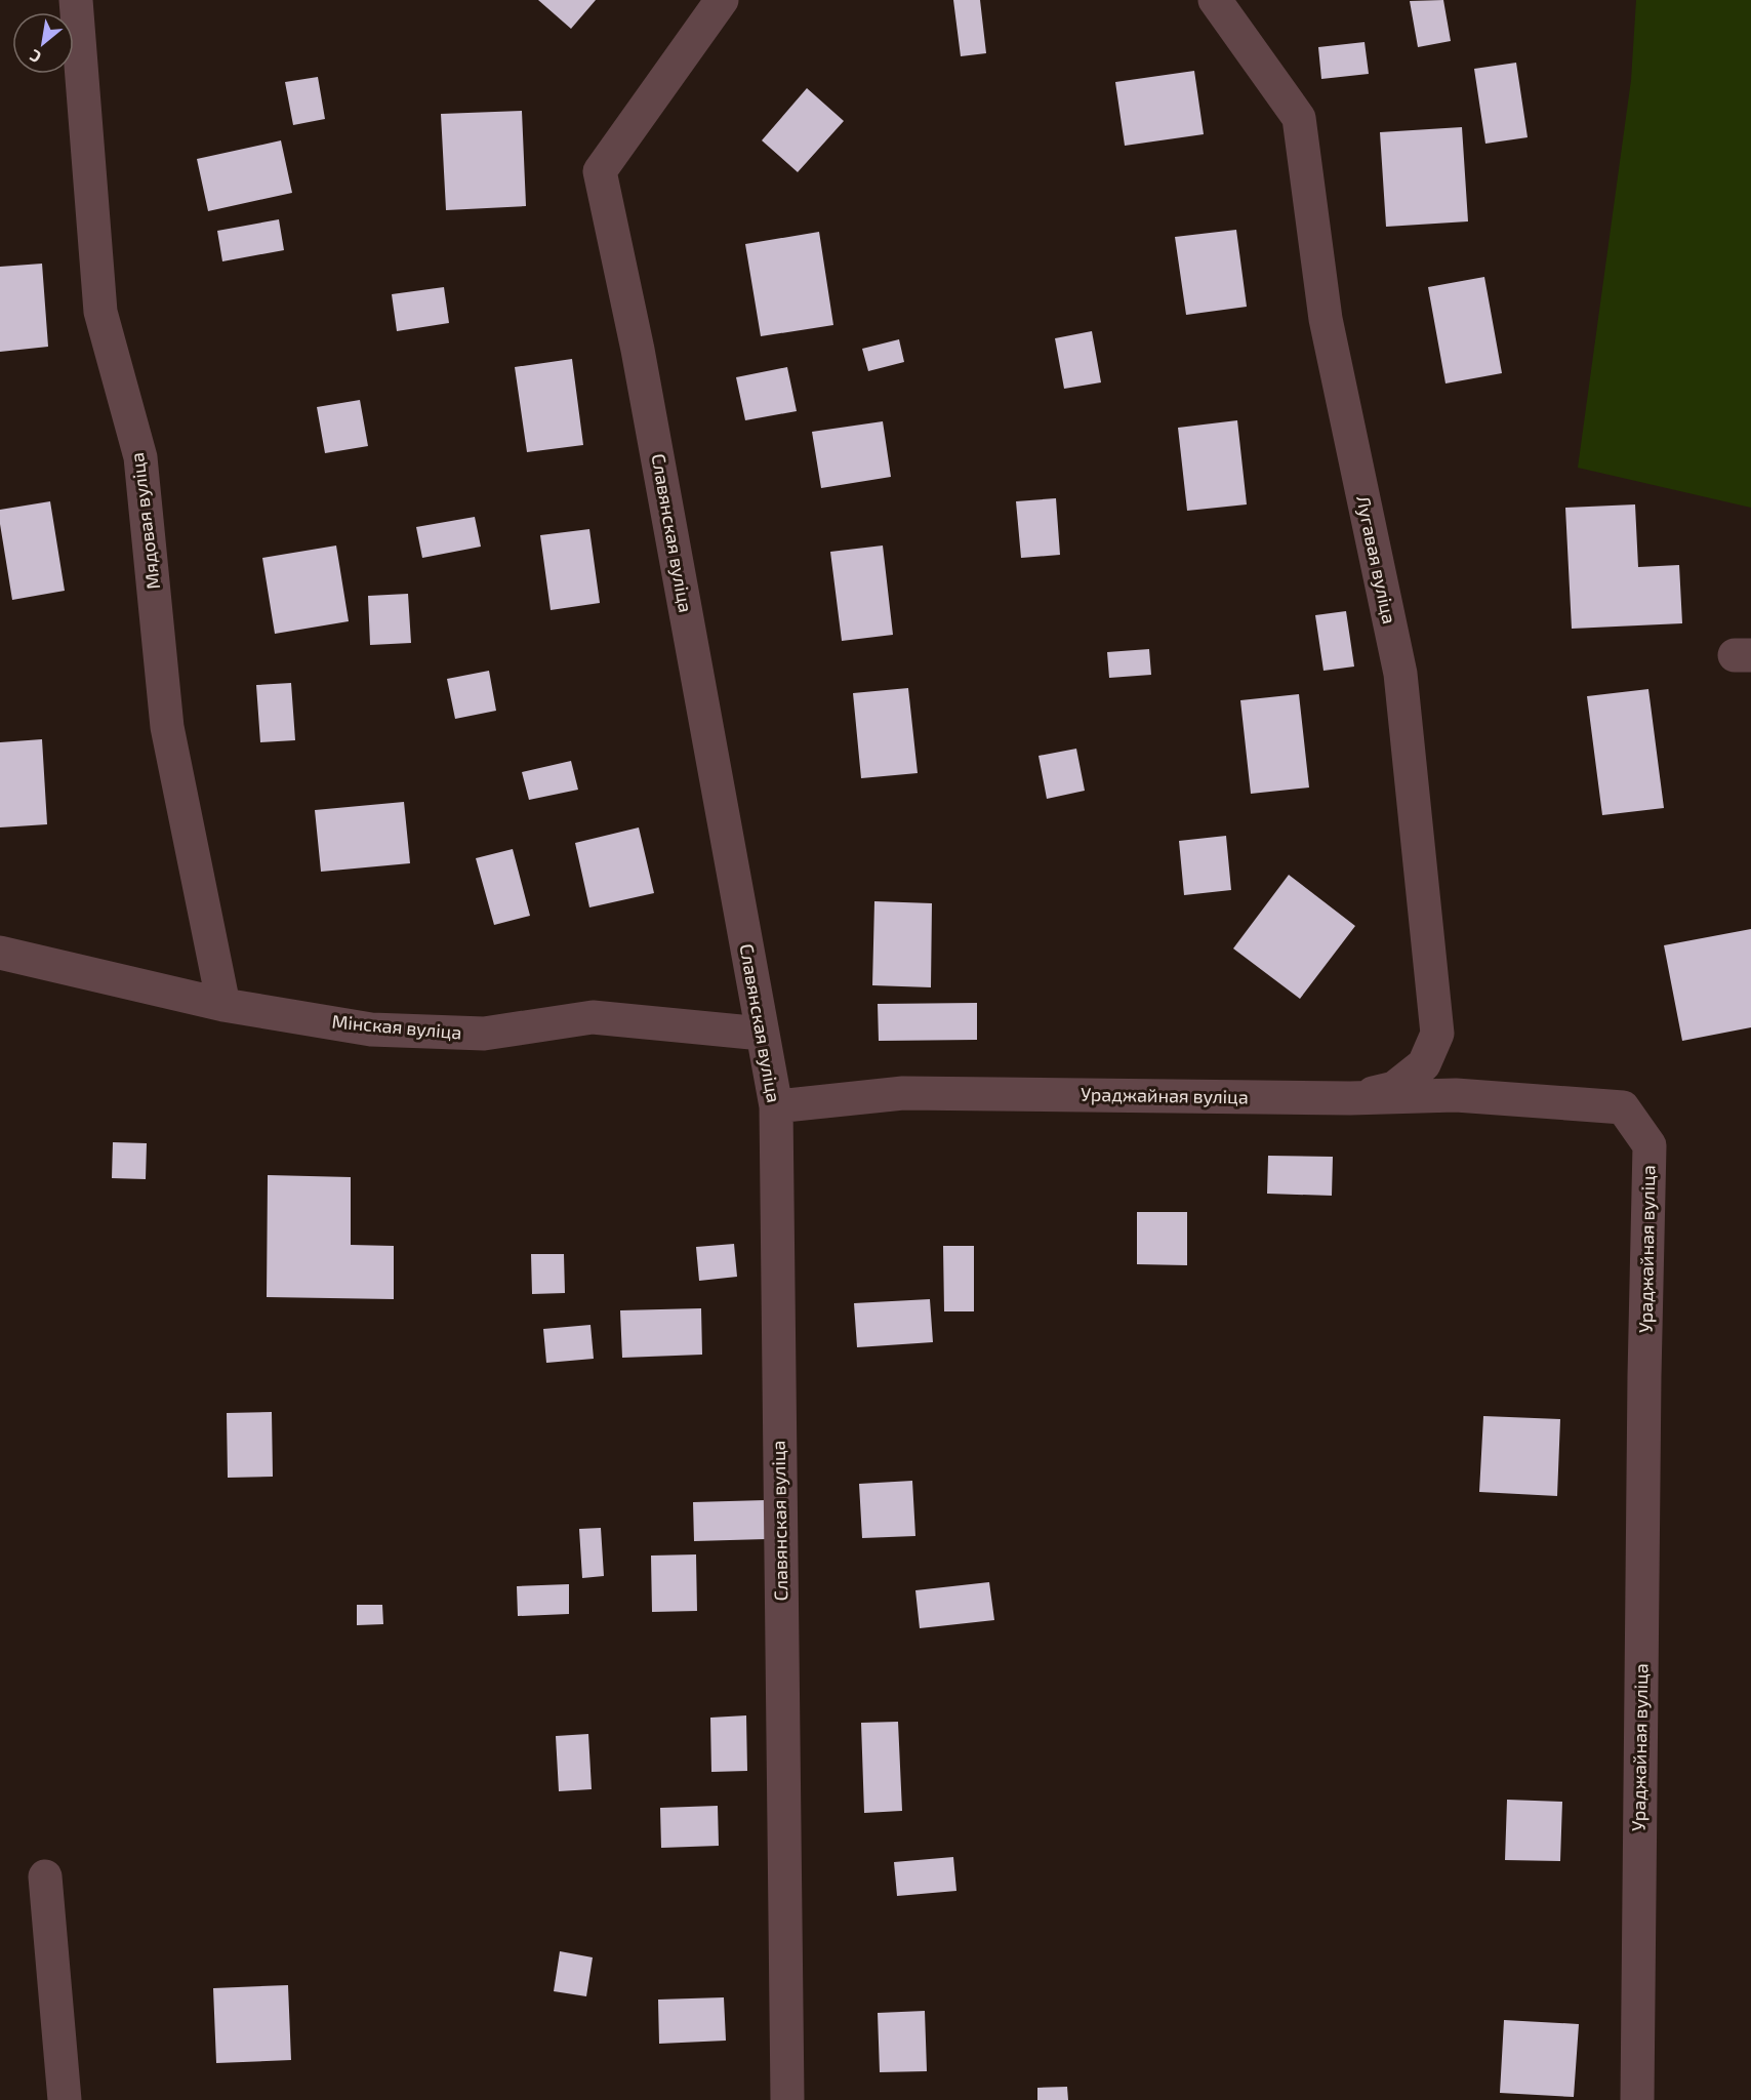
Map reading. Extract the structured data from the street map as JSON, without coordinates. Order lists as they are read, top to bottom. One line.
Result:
{"streets":{"street":["Мядовая вуліца","Славянская вуліца","Лугавая вуліца","Мінская вуліца","Ураджайная вуліца"]},"crossings":[["Мядовая вуліца","Мінская вуліца"],["Славянская вуліца","Мінская вуліца"],["Славянская вуліца","Ураджайная вуліца"],["Лугавая вуліца","Ураджайная вуліца"]],"north":"bottom left"}
